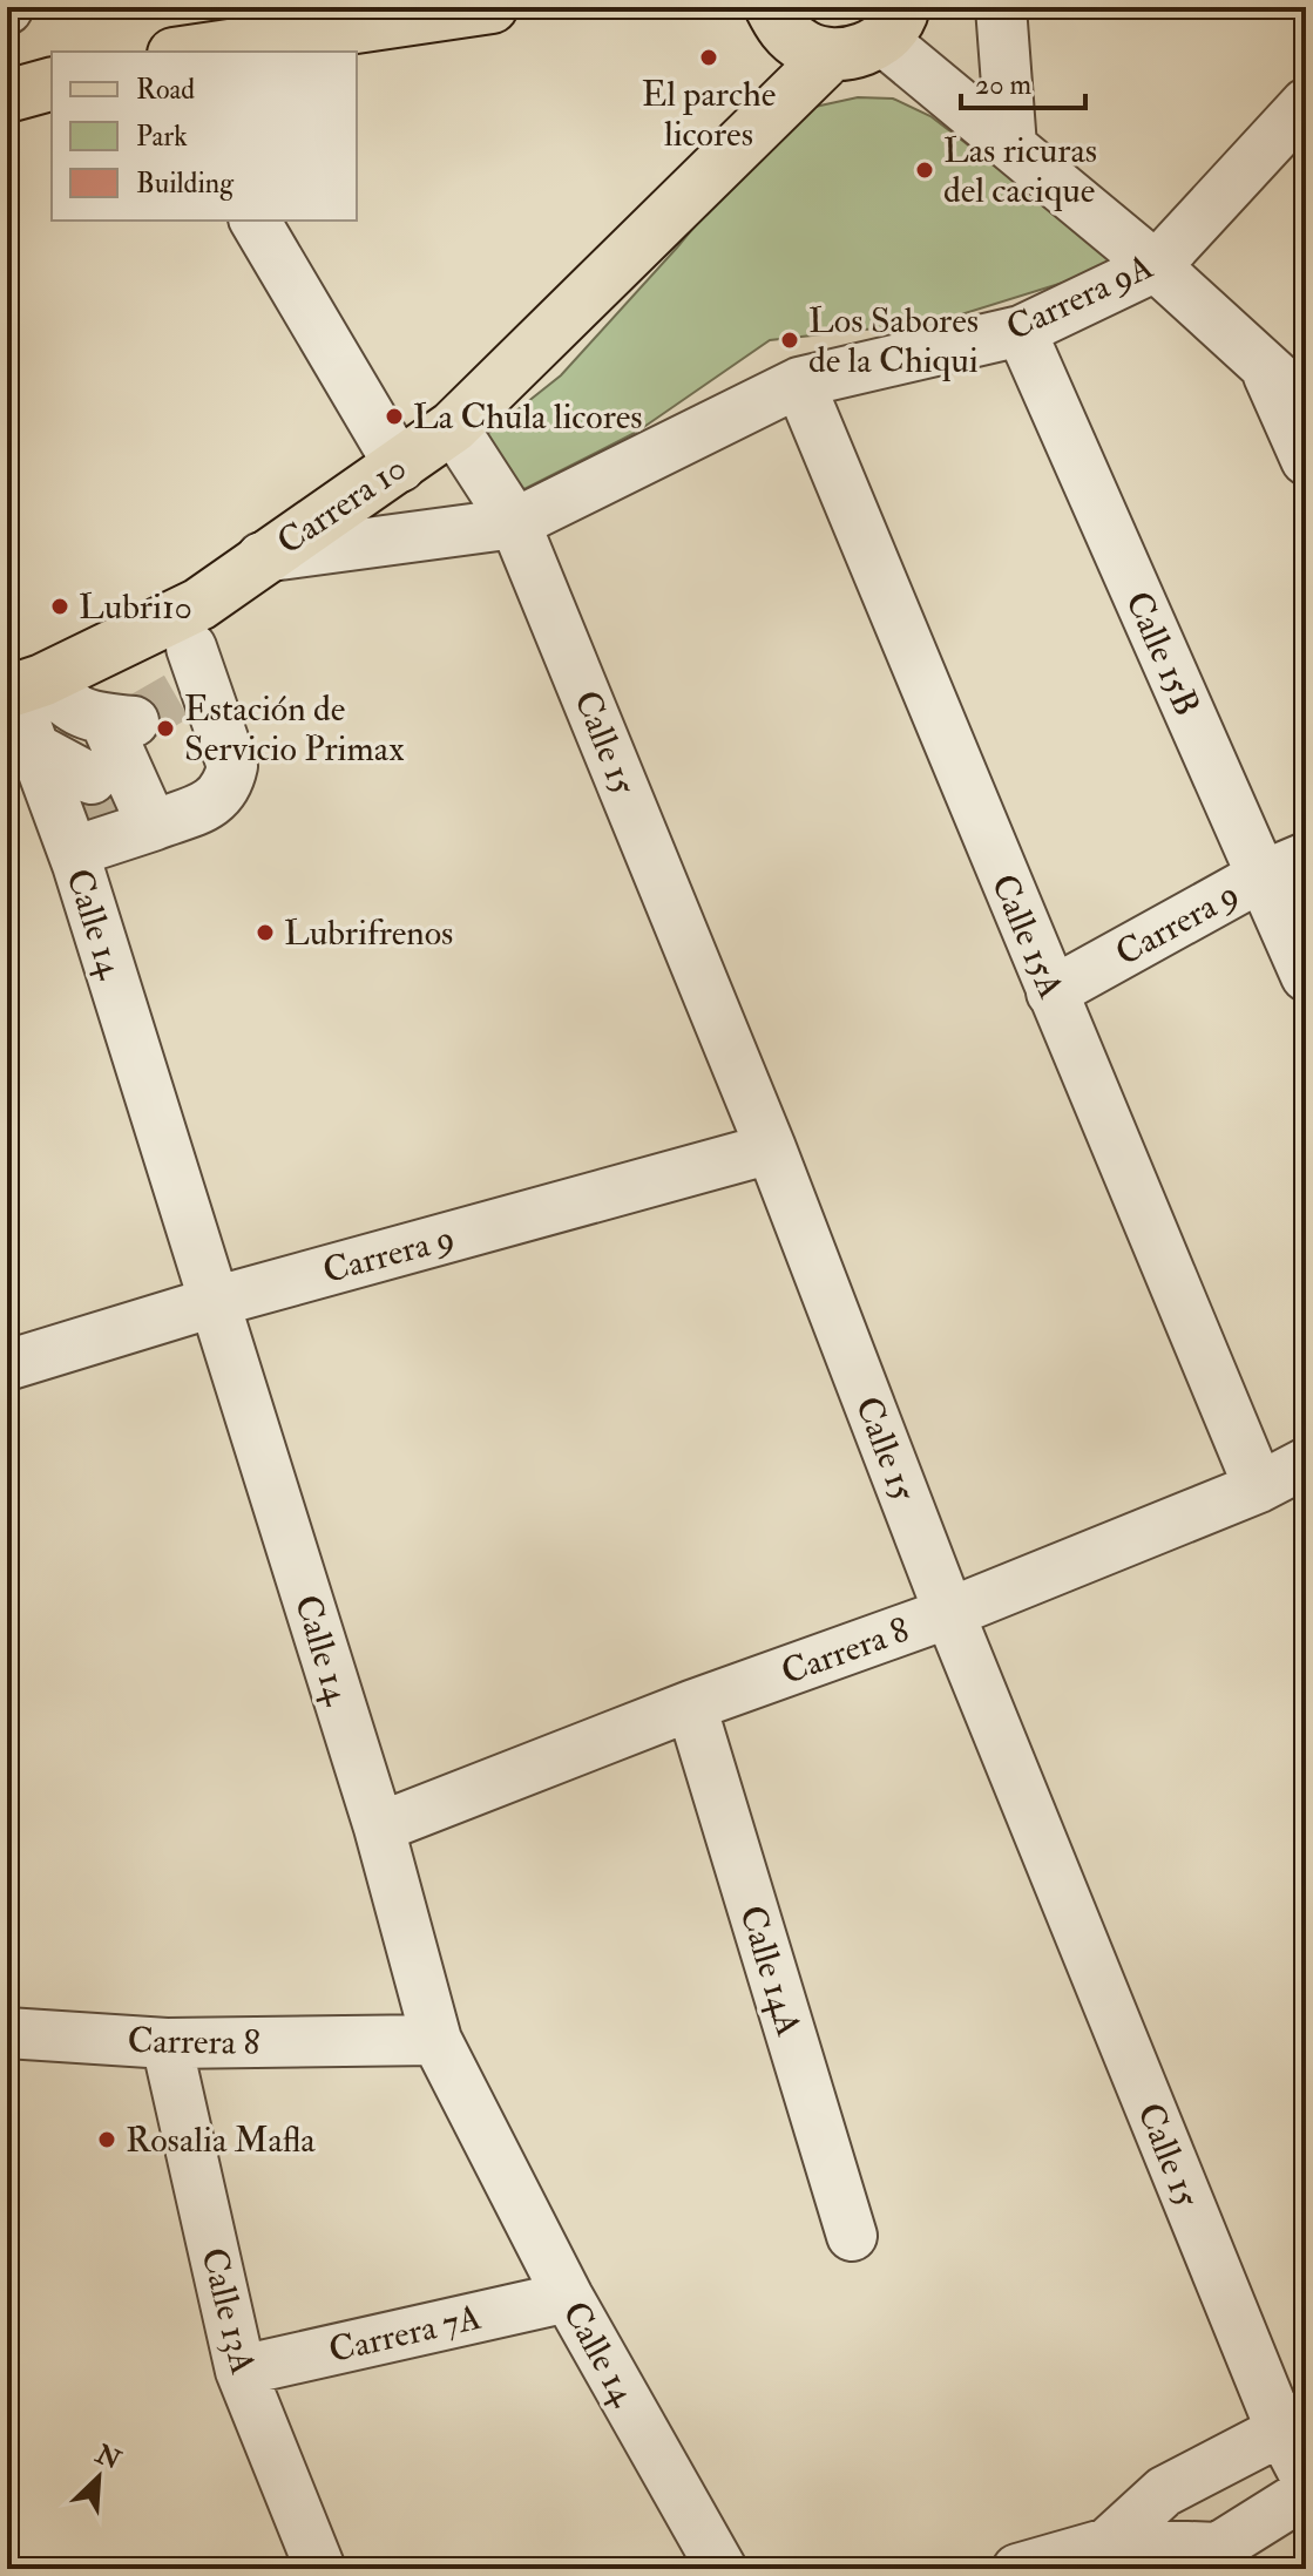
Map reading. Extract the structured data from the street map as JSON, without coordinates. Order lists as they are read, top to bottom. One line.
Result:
{"streets":{"main road":["Carrera 10"],"street":["Carrera 9A","Calle 15B","Calle 15","Calle 14","Carrera 9","Calle 15A","Carrera 8","Calle 14A","Calle 13A","Carrera 7A"]},"crossings":[["Carrera 9A","Carrera 10"],["Carrera 9A","Calle 15B"],["Carrera 9A","Calle 15"],["Carrera 9A","Calle 15A"],["Carrera 10","Calle 15"],["Carrera 10","Calle 14"],["Calle 15B","Carrera 9"],["Calle 15","Carrera 9"],["Calle 15","Carrera 8"],["Calle 14","Carrera 9"],["Calle 14","Carrera 8"],["Calle 14","Carrera 7A"],["Carrera 9","Calle 15A"],["Calle 15A","Carrera 8"],["Carrera 8","Calle 14A"],["Carrera 8","Calle 13A"],["Calle 13A","Carrera 7A"]],"places":["El parche licores","Las ricuras del cacique","Los Sabores de la Chiqui","La Chula licores","Lubri10","Estación de Servicio Primax","Lubrifrenos","Rosalia Mafla"],"legend":["Road","Park","Building"],"scale_bar":"20 m","north":"top right"}
